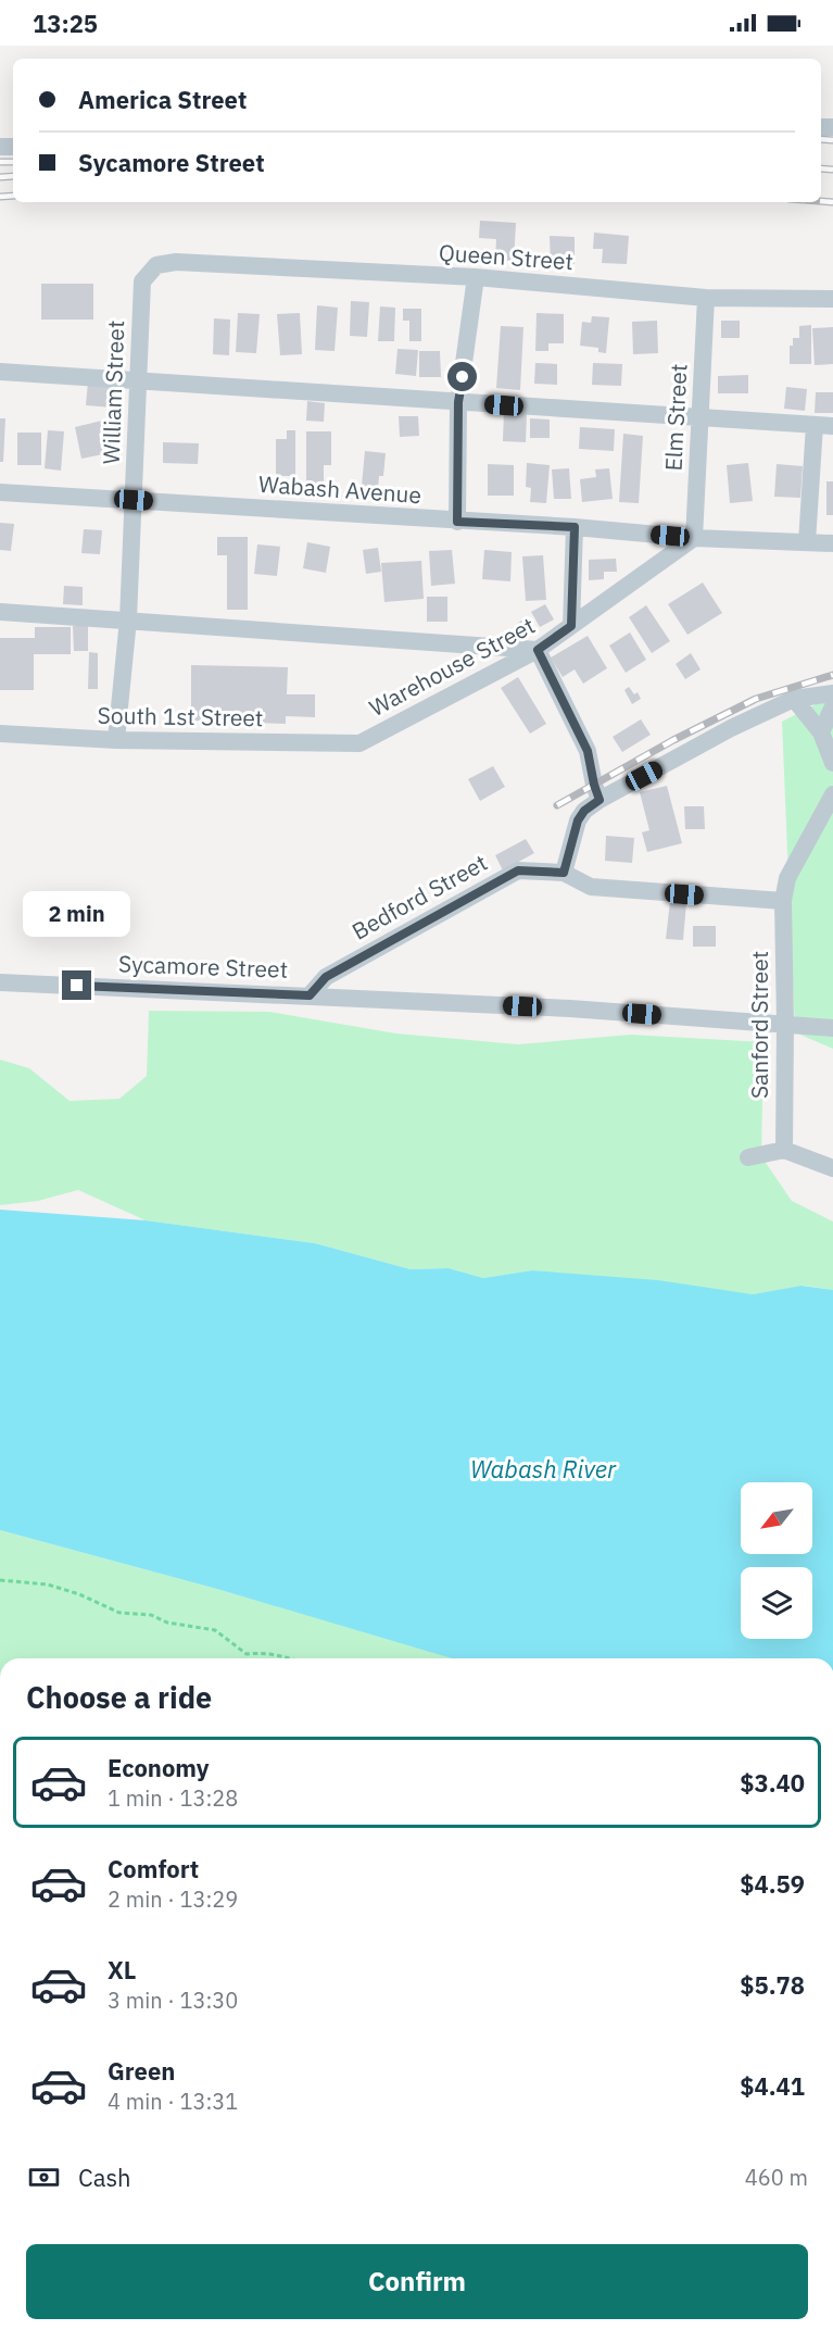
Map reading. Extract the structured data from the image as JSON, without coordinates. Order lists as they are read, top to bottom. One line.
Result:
{"streets":{"street":["Queen Street","William Street","Elm Street","Wabash Avenue","Warehouse Street","South 1st Street","Bedford Street","Sycamore Street","Sanford Street"]},"crossings":[["Queen Street","William Street"],["Queen Street","Elm Street"],["William Street","Wabash Avenue"],["William Street","South 1st Street"],["Elm Street","Wabash Avenue"],["Elm Street","Warehouse Street"],["Wabash Avenue","Warehouse Street"],["Warehouse Street","South 1st Street"],["Bedford Street","Sycamore Street"],["Bedford Street","Sanford Street"],["Sycamore Street","Sanford Street"]],"water":["Wabash River"],"north":"bottom left","page":{"status":"13:25","banner":["America Street","Sycamore Street"],"bubble":"2 min","heading":"Choose a ride","list":[{"name":"Economy","note":"1 min · 13:28","value":"$3.40"},{"name":"Comfort","note":"2 min · 13:29","value":"$4.59"},{"name":"XL","note":"3 min · 13:30","value":"$5.78"},{"name":"Green","note":"4 min · 13:31","value":"$4.41"}],"pay":["Cash","460 m"],"buttons":"Confirm"}}
